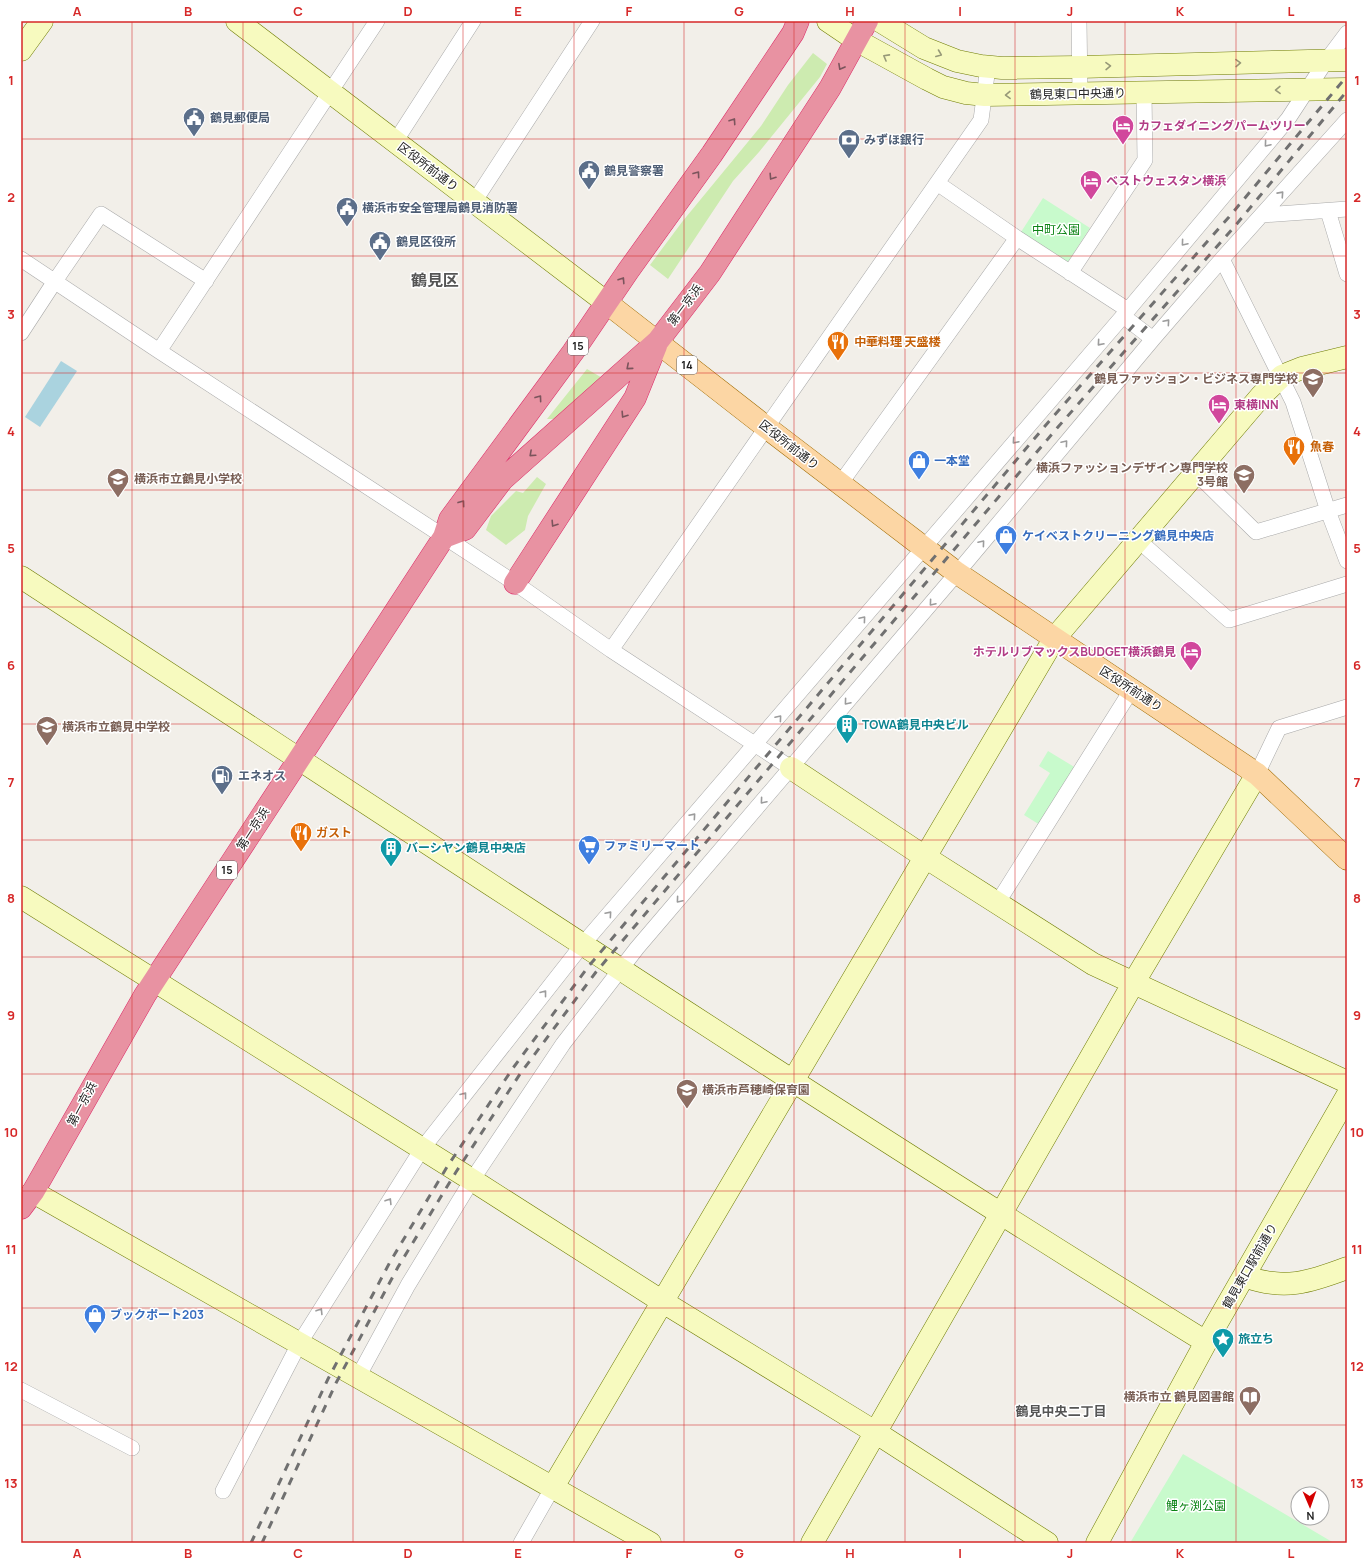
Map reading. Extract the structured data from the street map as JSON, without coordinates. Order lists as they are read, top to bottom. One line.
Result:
{"streets":{"highway":["第一京浜","15"],"main road":["区役所前通り","14"],"street":["鶴見東口中央通り","鶴見東口駅前通り"]},"crossings":[["鶴見東口中央通り","第一京浜"],["区役所前通り","第一京浜"]],"districts":["鶴見区","鶴見中央二丁目"],"parks":["中町公園","鯉ヶ渕公園"],"places":{"public building":["鶴見郵便局","鶴見警察署","横浜市安全管理局鶴見消防署","鶴見区役所"],"hotel":["カフェダイニングパームツリー","ベストウェスタン横浜","東横INN","ホテルリブマックスBUDGET横浜鶴見"],"bank":["みずほ銀行"],"restaurant":["中華料理 天盛楼","魚春","ガスト"],"school or university":["鶴見ファッション・ビジネス専門学校","横浜ファッションデザイン専門学校 3号館","横浜市立鶴見小学校","横浜市立鶴見中学校","横浜市芦穂崎保育園"],"shop":["一本堂","ケイベストクリーニング鶴見中央店","ブックポート203"],"building":["TOWA鶴見中央ビル","バーシヤン鶴見中央店"],"fuel station":["エネオス"],"supermarket":["ファミリーマート"],"place":["旅立ち"],"library":["横浜市立 鶴見図書館"]},"north":"bottom","grid":{"columns":["A","B","C","D","E","F","G","H","I","J","K","L"],"rows":["1","2","3","4","5","6","7","8","9","10","11","12","13"]}}
